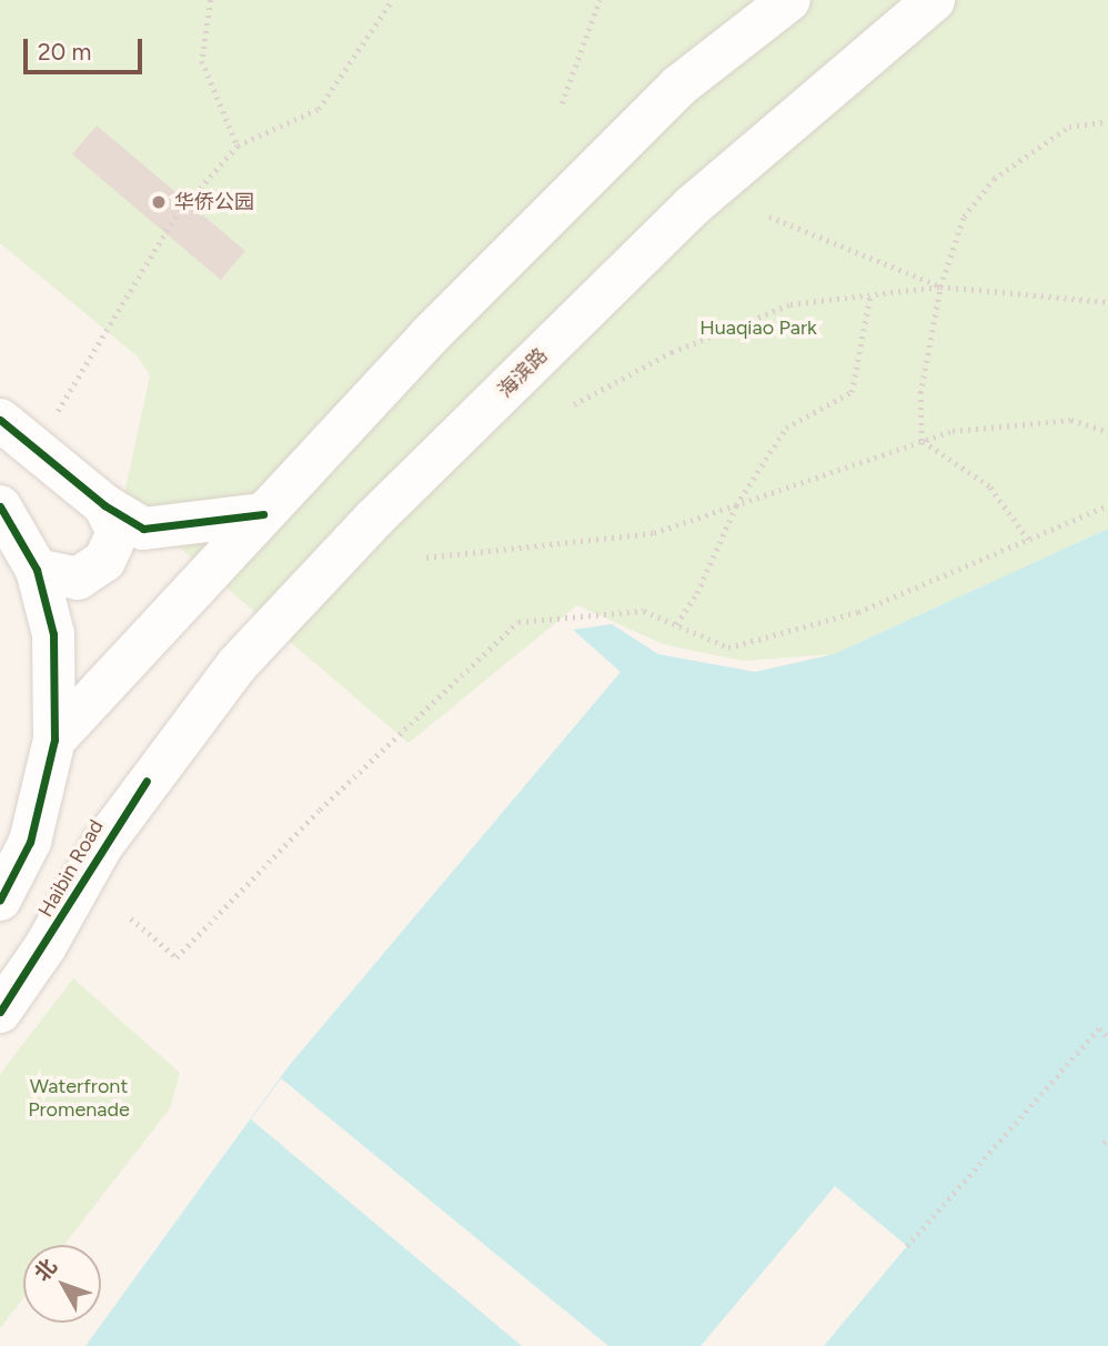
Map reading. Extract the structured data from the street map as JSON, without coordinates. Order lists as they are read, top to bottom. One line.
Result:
{"streets":{"main road":["Haibin Road"]},"parks":["Huaqiao Park","Waterfront Promenade"],"places":["华侨公园"],"scale_bar":"20 m","north":"top left"}
